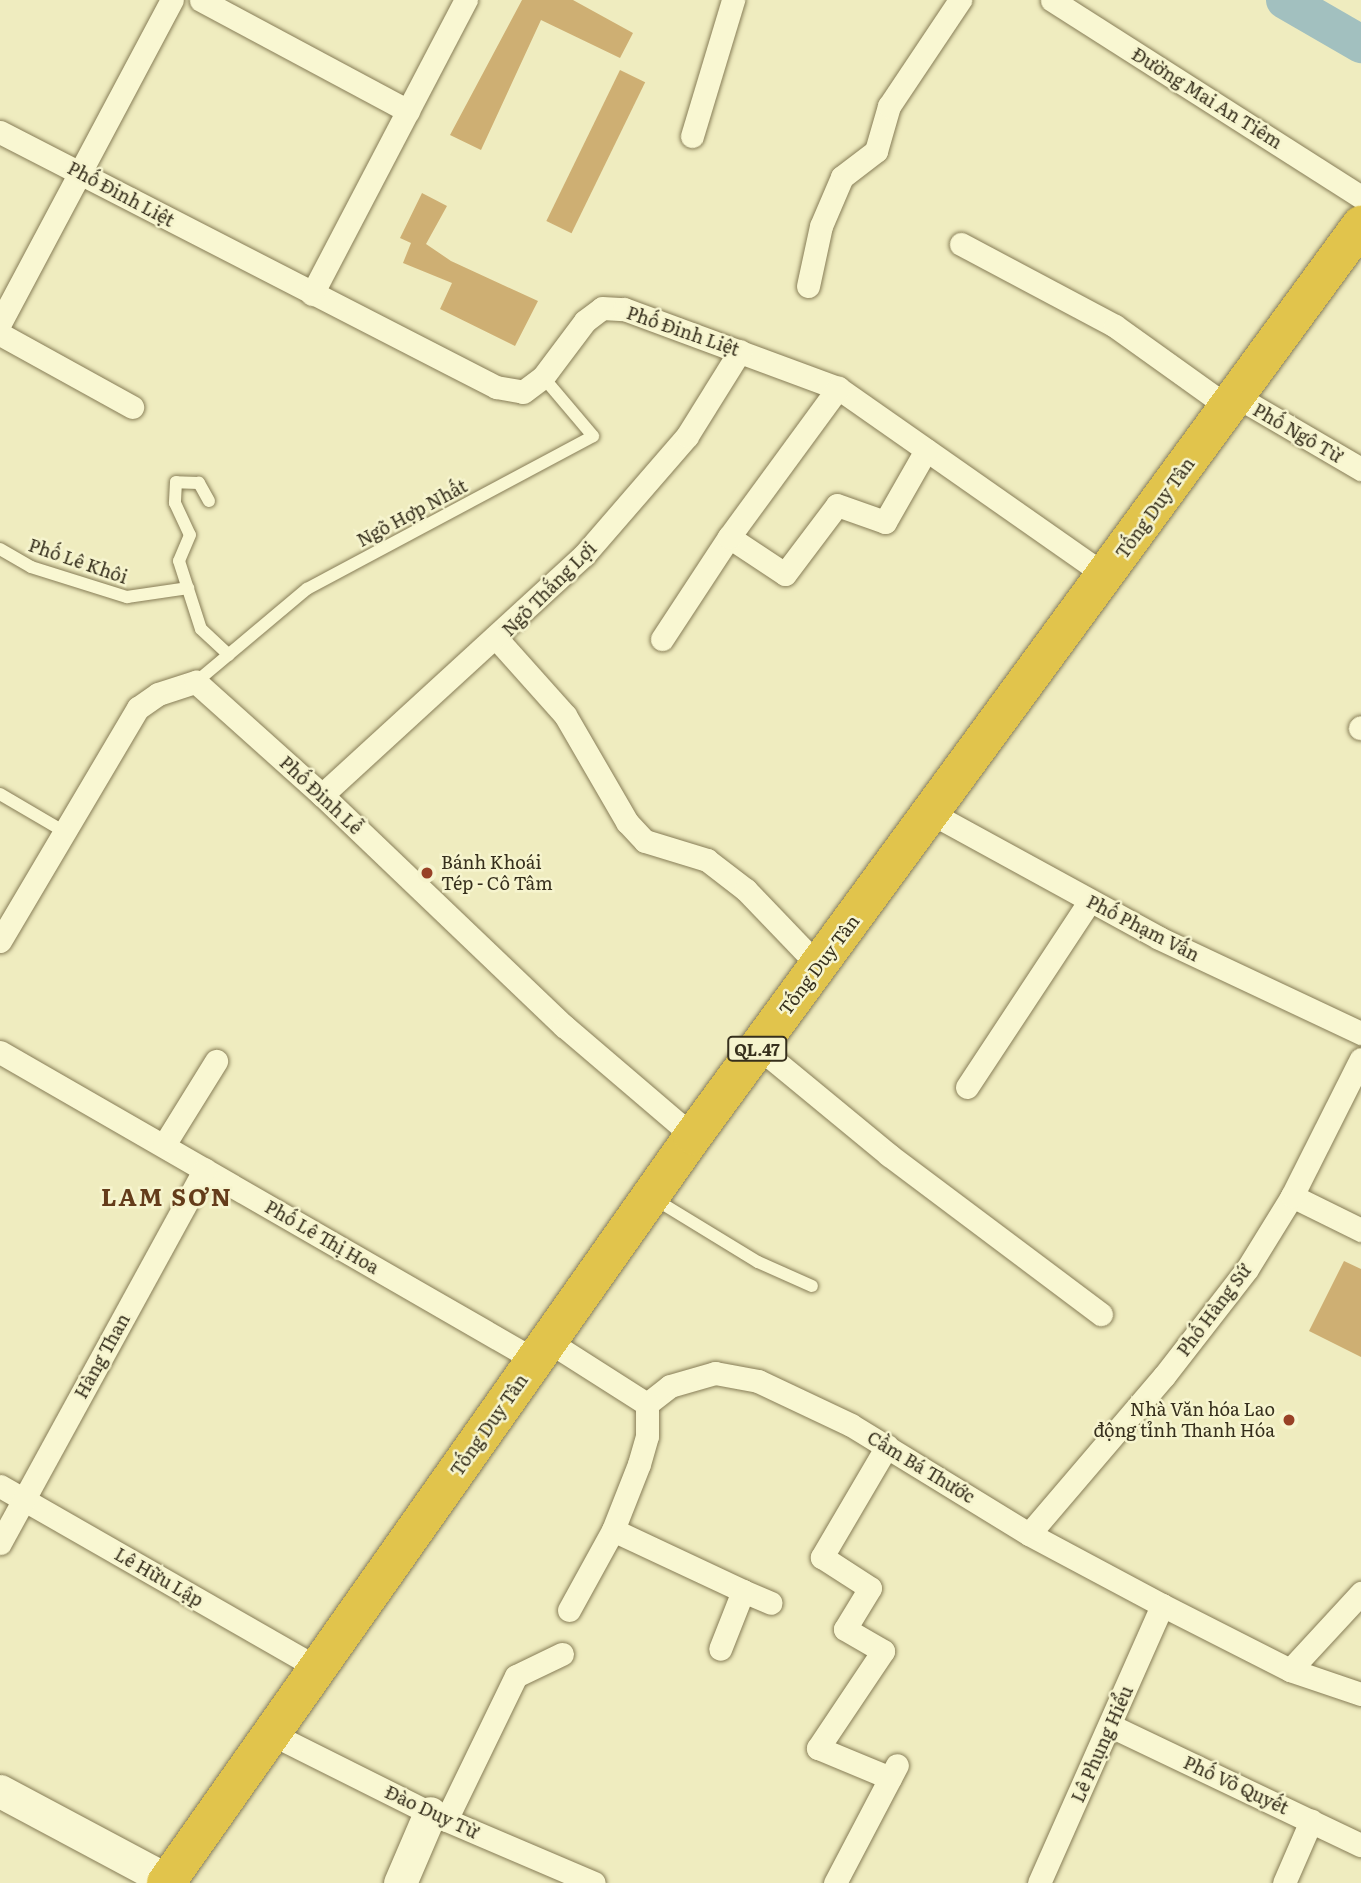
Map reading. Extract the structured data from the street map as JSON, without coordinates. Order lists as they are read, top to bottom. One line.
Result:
{"streets":{"highway":["Tống Duy Tân","QL.47"],"street":["Đường Mai An Tiêm","Phố Đinh Liệt","Phố Ngô Từ","Ngõ Thắng Lợi","Phố Đinh Lễ","Phố Phạm Vấn","Phố Lê Thị Hoa","Phố Hàng Sứ","Hàng Than","Cầm Bá Thước","Lê Hữu Lập","Lê Phụng Hiểu","Phố Võ Quyết","Đào Duy Từ"],"lane":["Ngõ Hợp Nhất","Phố Lê Khôi"]},"crossings":[["Phố Đinh Liệt","Tống Duy Tân"],["Phố Đinh Liệt","Ngõ Hợp Nhất"],["Phố Đinh Liệt","Ngõ Thắng Lợi"],["Phố Ngô Từ","Tống Duy Tân"],["Tống Duy Tân","Phố Đinh Lễ"],["Tống Duy Tân","Phố Phạm Vấn"],["Tống Duy Tân","Phố Lê Thị Hoa"],["Tống Duy Tân","Lê Hữu Lập"],["Tống Duy Tân","Đào Duy Từ"],["Ngõ Hợp Nhất","Phố Đinh Lễ"],["Ngõ Thắng Lợi","Phố Đinh Lễ"],["Phố Lê Thị Hoa","Hàng Than"],["Phố Hàng Sứ","Cầm Bá Thước"],["Hàng Than","Lê Hữu Lập"],["Cầm Bá Thước","Lê Phụng Hiểu"],["Lê Phụng Hiểu","Phố Võ Quyết"]],"districts":["LAM SƠN"],"places":["Bánh Khoái Tép - Cô Tâm","Nhà Văn hóa Lao động tỉnh Thanh Hóa"]}
